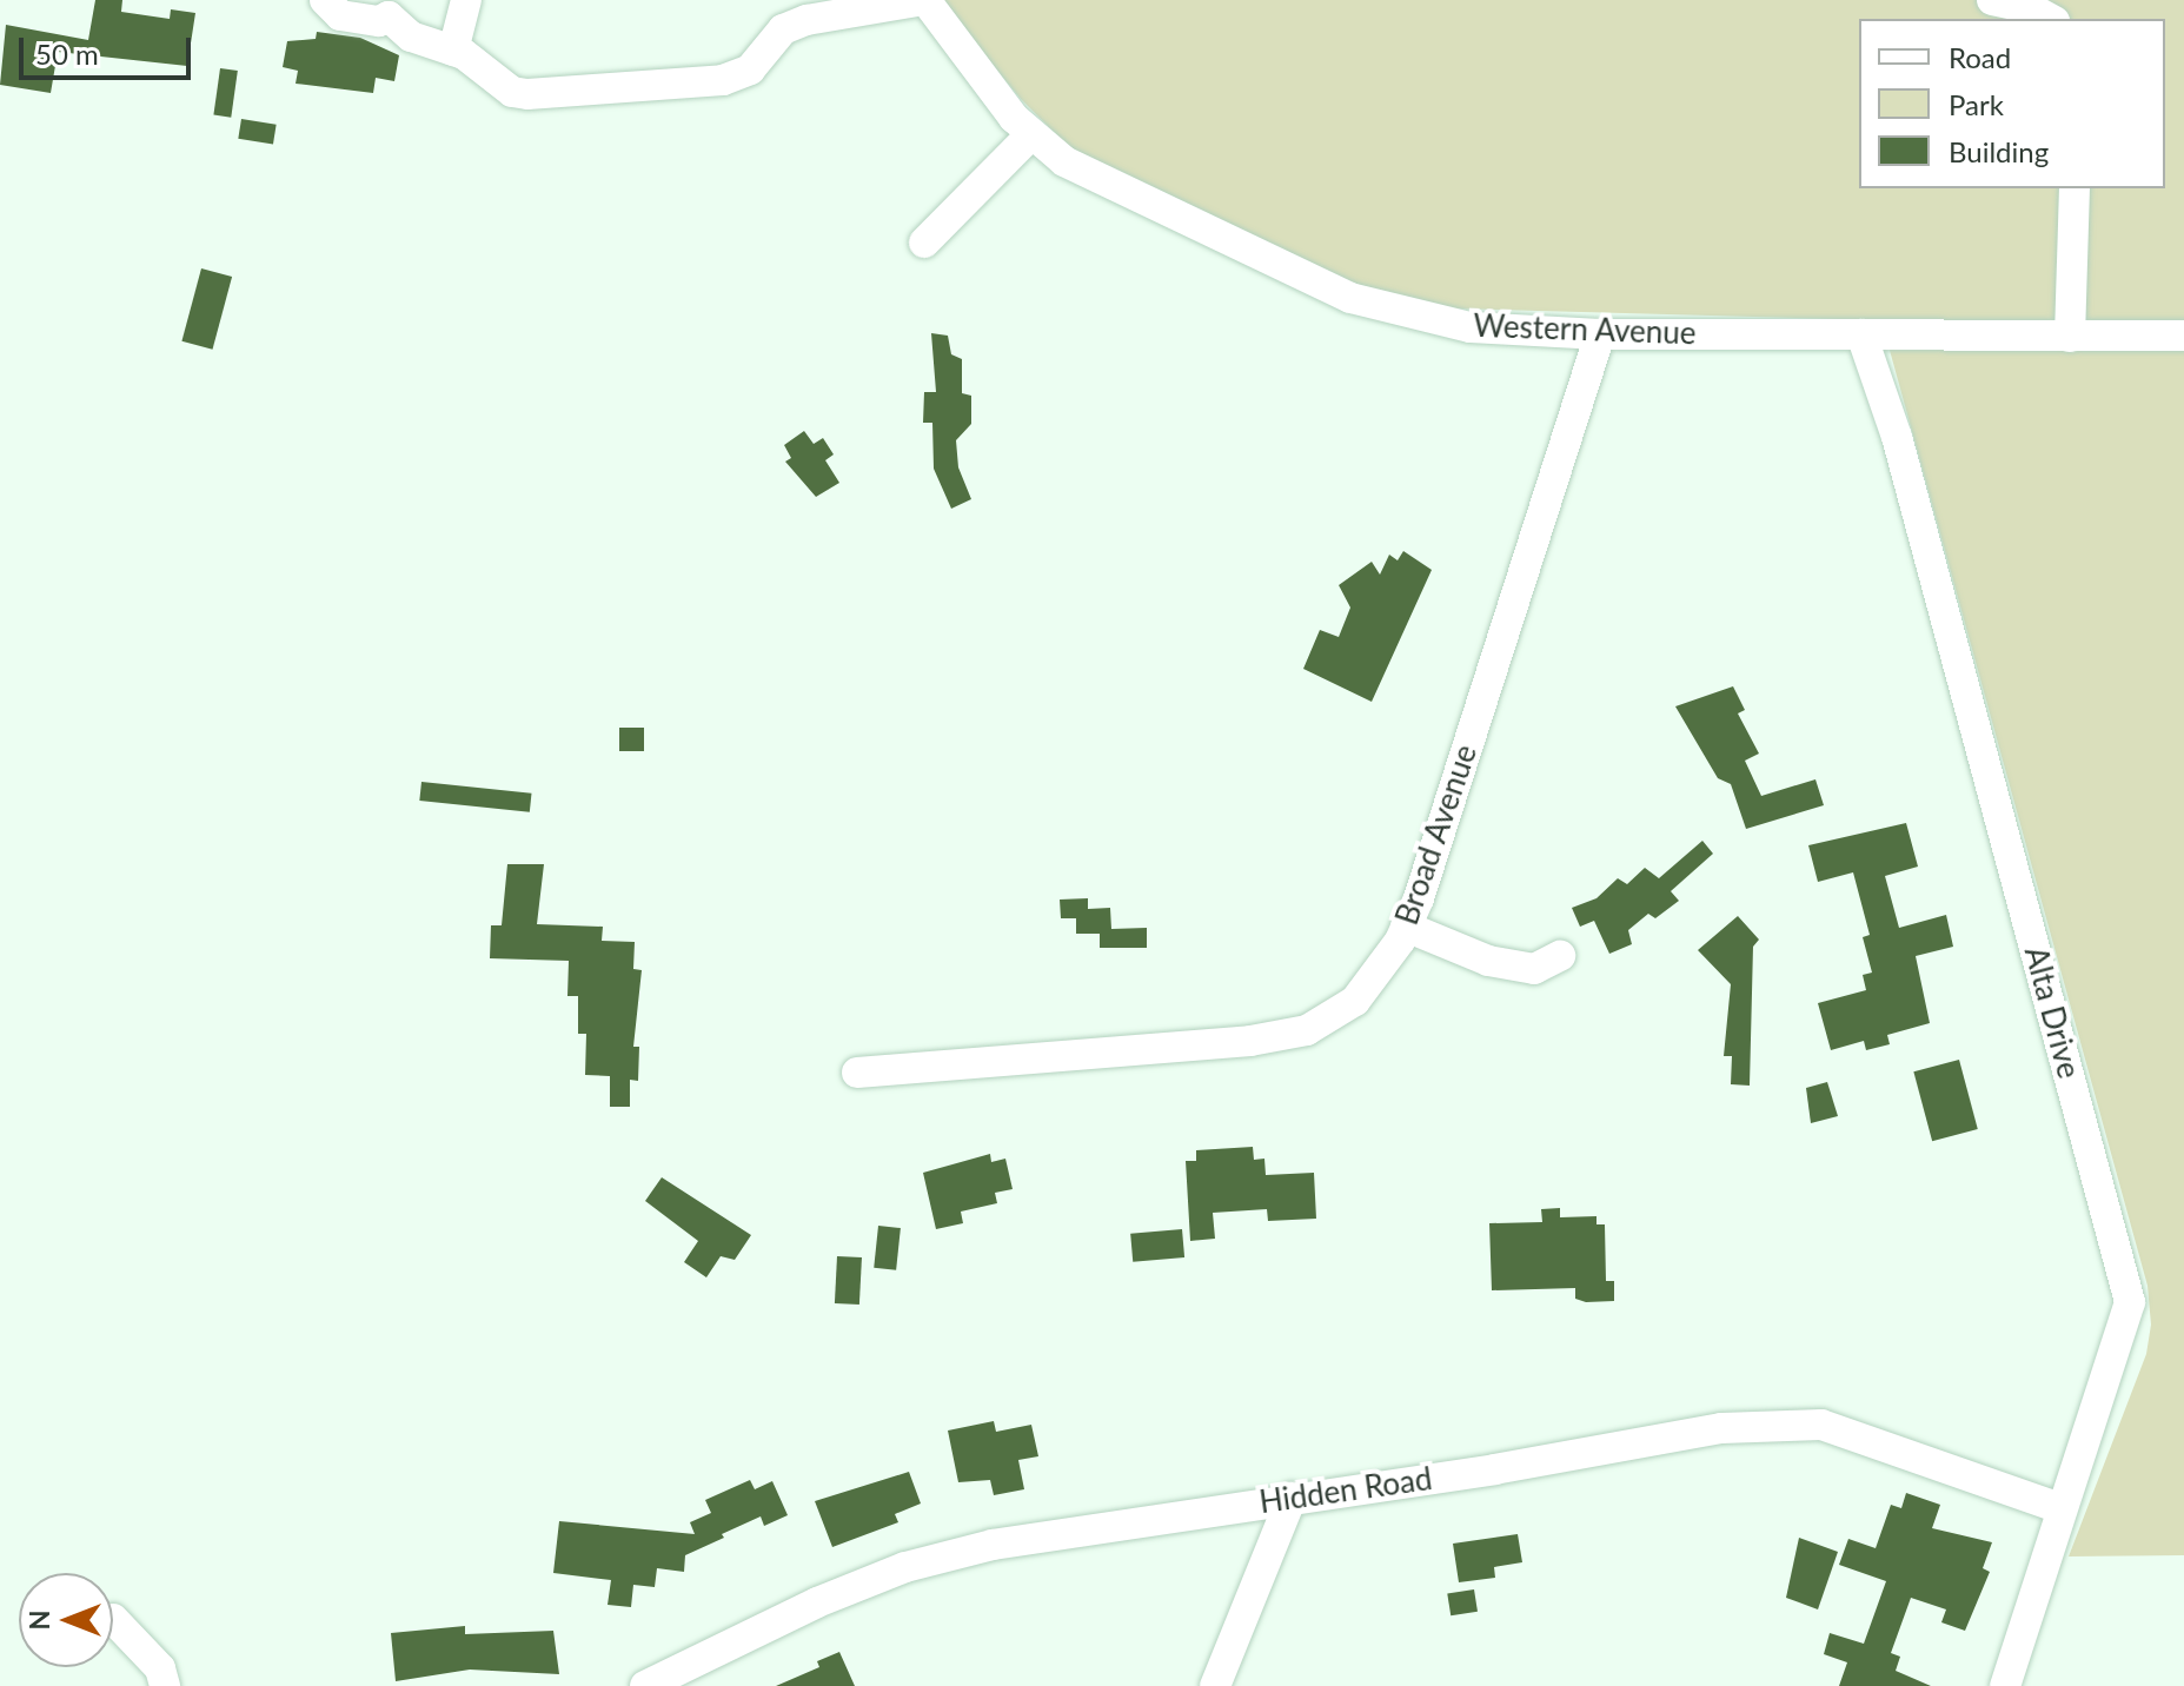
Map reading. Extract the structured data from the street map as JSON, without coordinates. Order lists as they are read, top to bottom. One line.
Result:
{"streets":{"street":["Western Avenue","Broad Avenue","Alta Drive","Hidden Road"]},"crossings":[["Western Avenue","Broad Avenue"],["Western Avenue","Alta Drive"],["Alta Drive","Hidden Road"]],"legend":["Road","Park","Building"],"scale_bar":"50 m","north":"left"}
